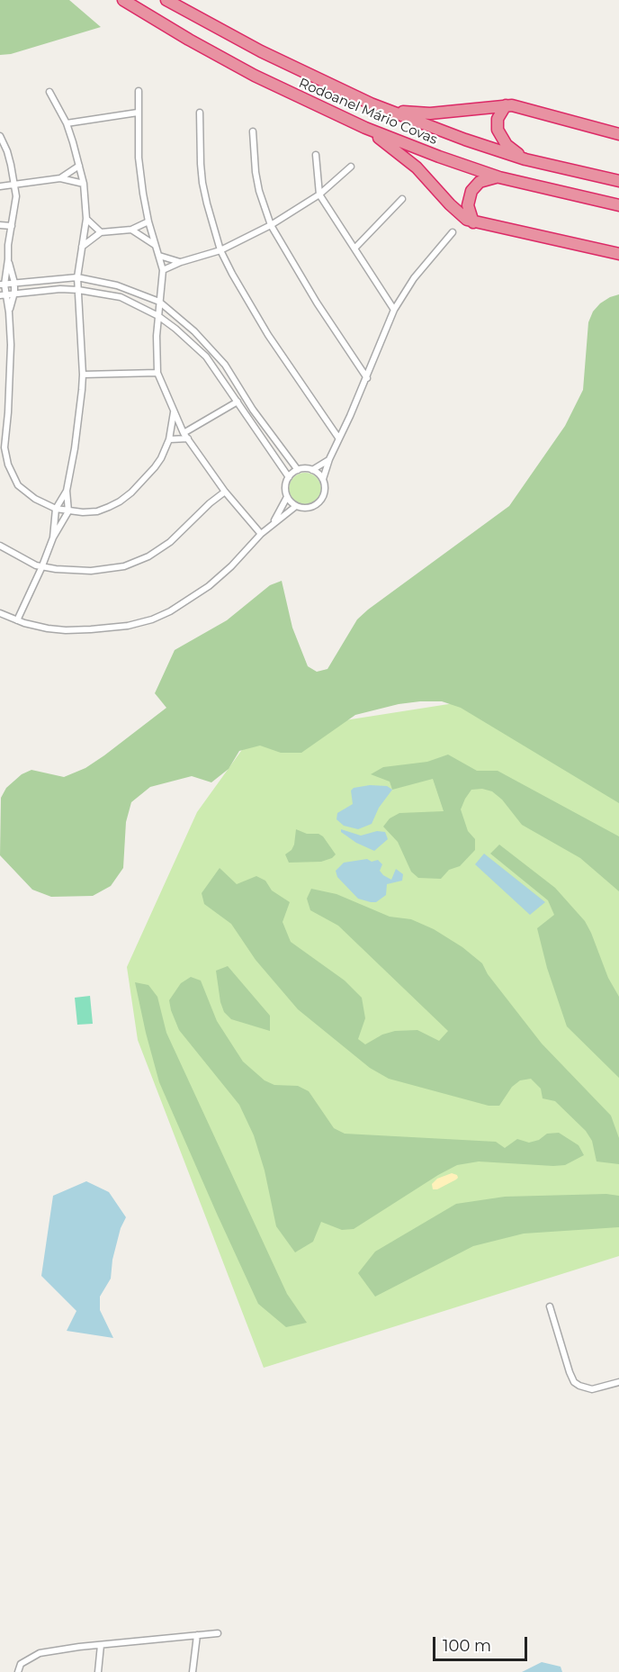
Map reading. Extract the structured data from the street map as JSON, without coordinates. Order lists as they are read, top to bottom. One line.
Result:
{"streets":{"highway":["Rodoanel Mário Covas"]},"scale_bar":"100 m"}
